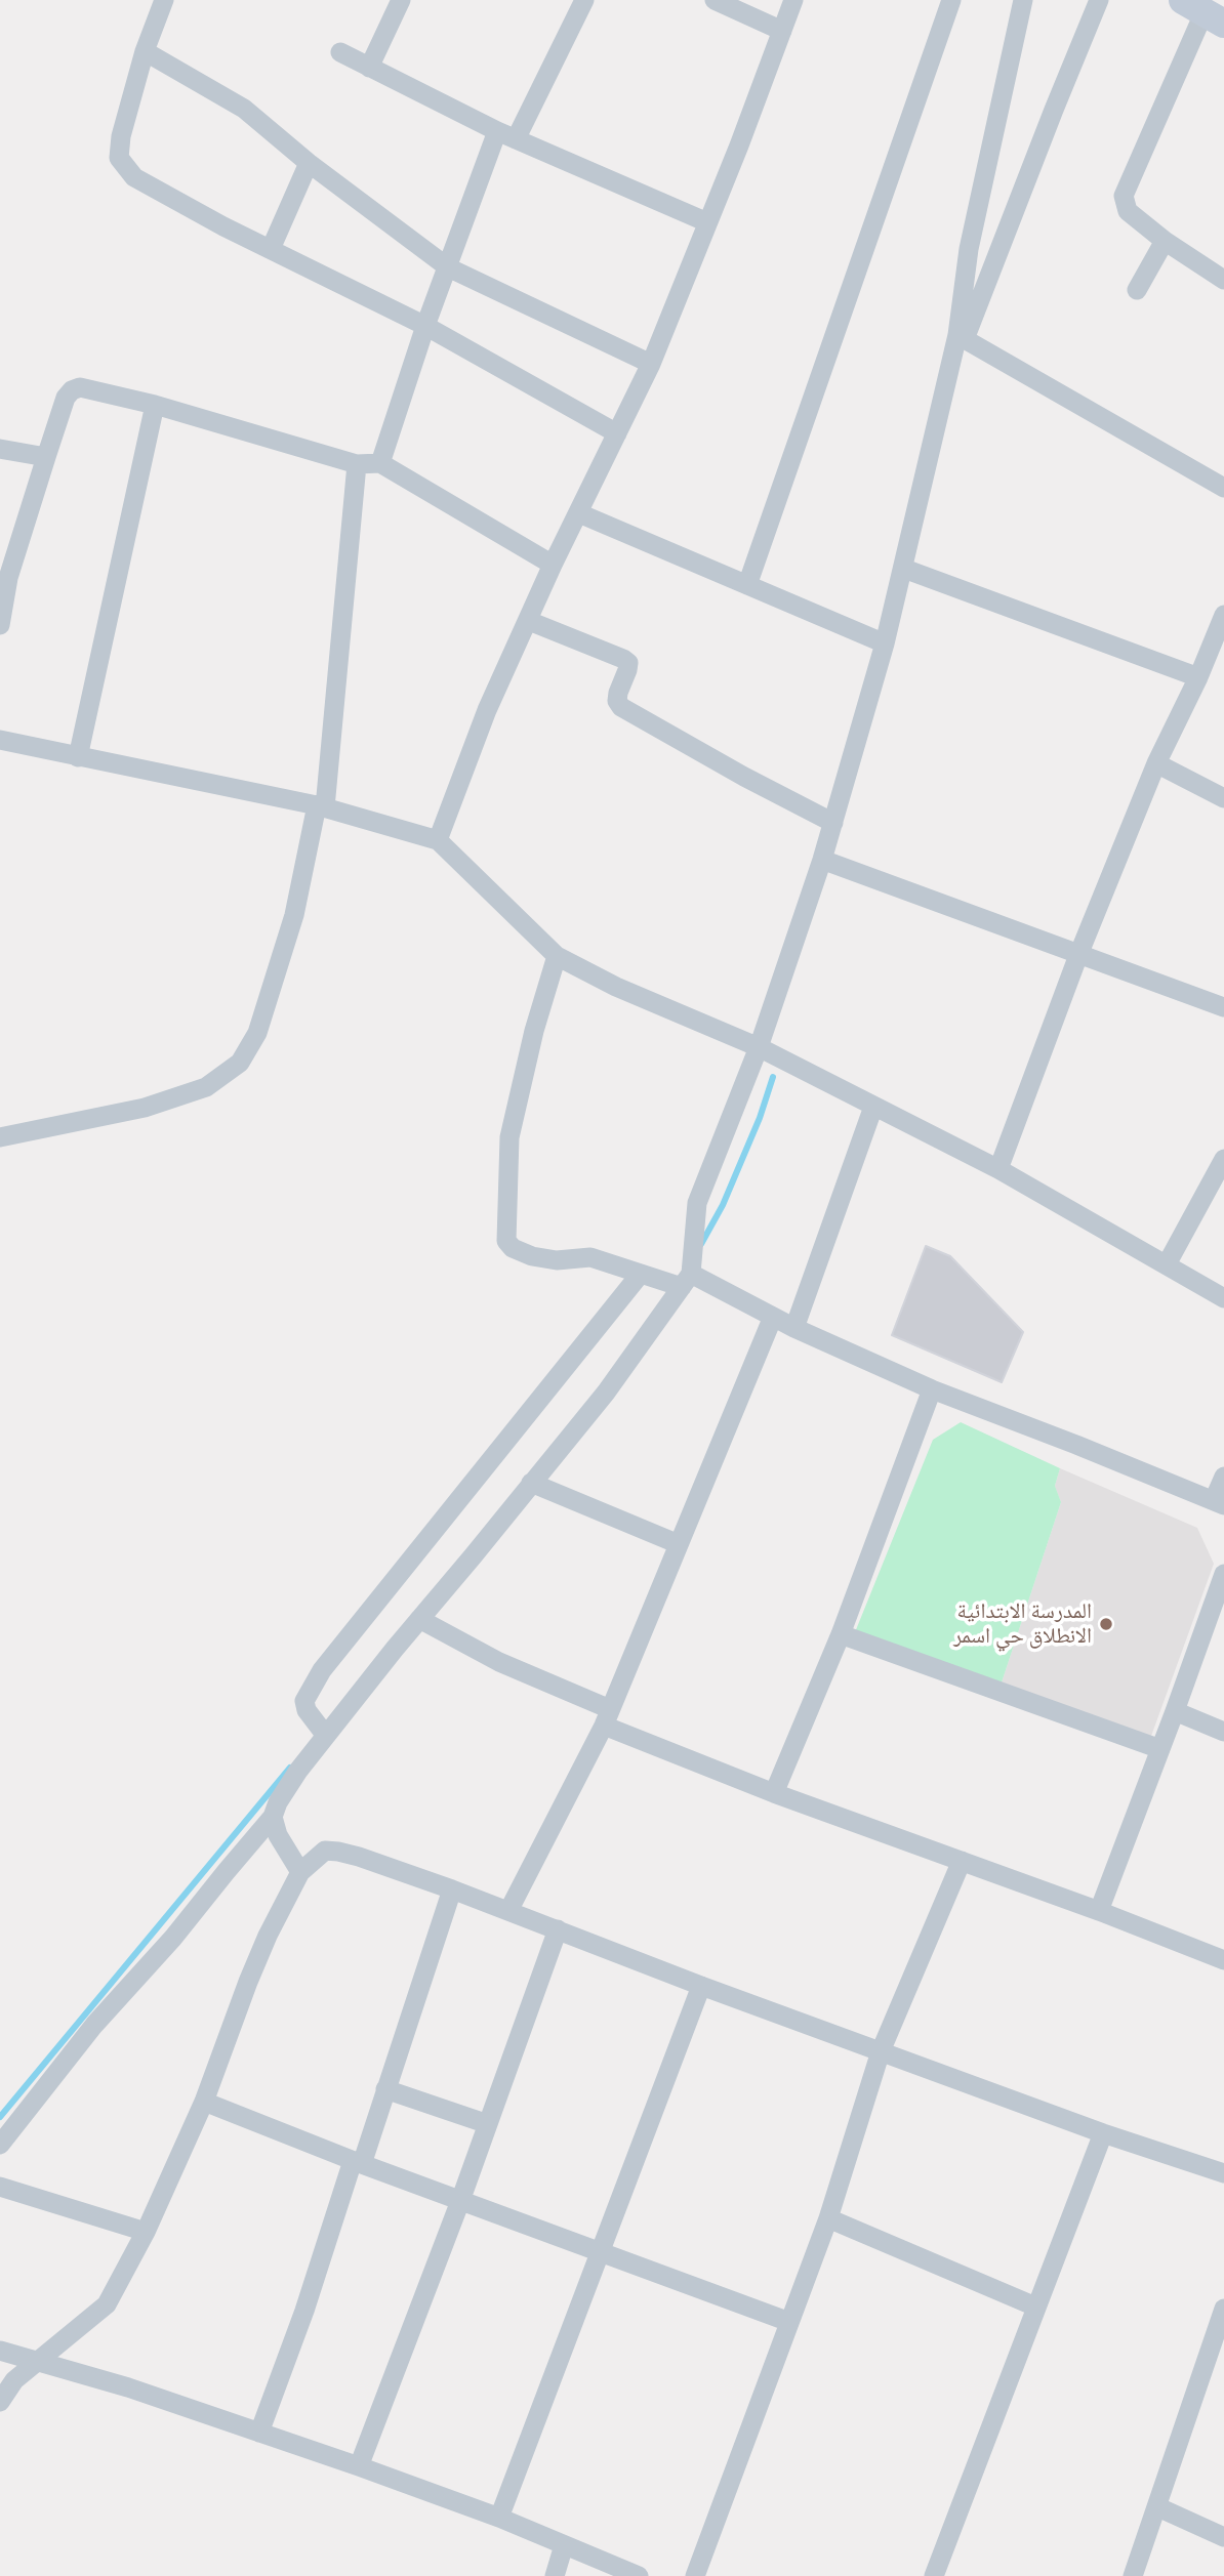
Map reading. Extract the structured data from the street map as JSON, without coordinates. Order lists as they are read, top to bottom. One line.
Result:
{"places":["المدرسة الابتدائية الانطلاق حي اسمر"]}
